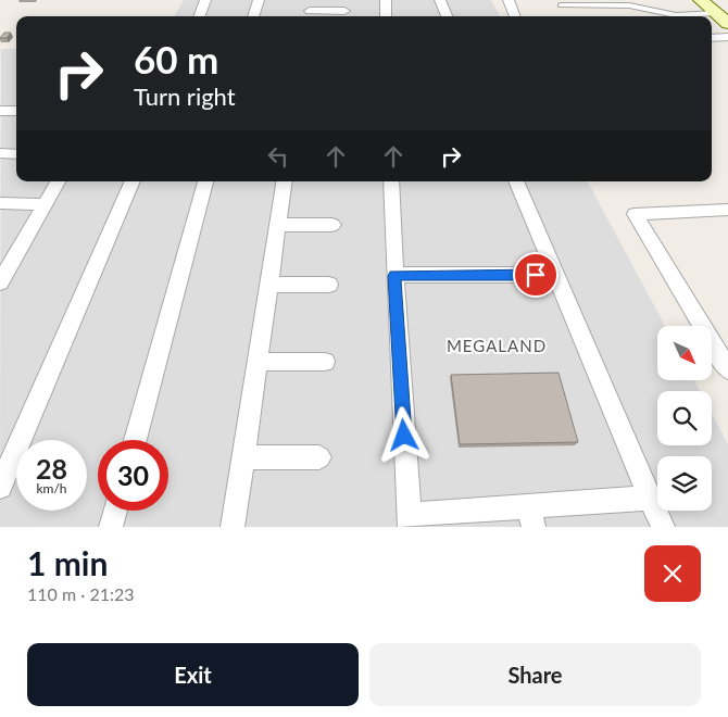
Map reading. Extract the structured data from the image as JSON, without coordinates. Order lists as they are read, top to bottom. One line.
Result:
{"districts":["MEGALAND"],"north":"bottom right","page":{"turn":["60 m","Turn right"],"speed":"28 km/h","limit":"30","heading":["1 min","110 m · 21:23"],"buttons":["Exit","Share"]}}
